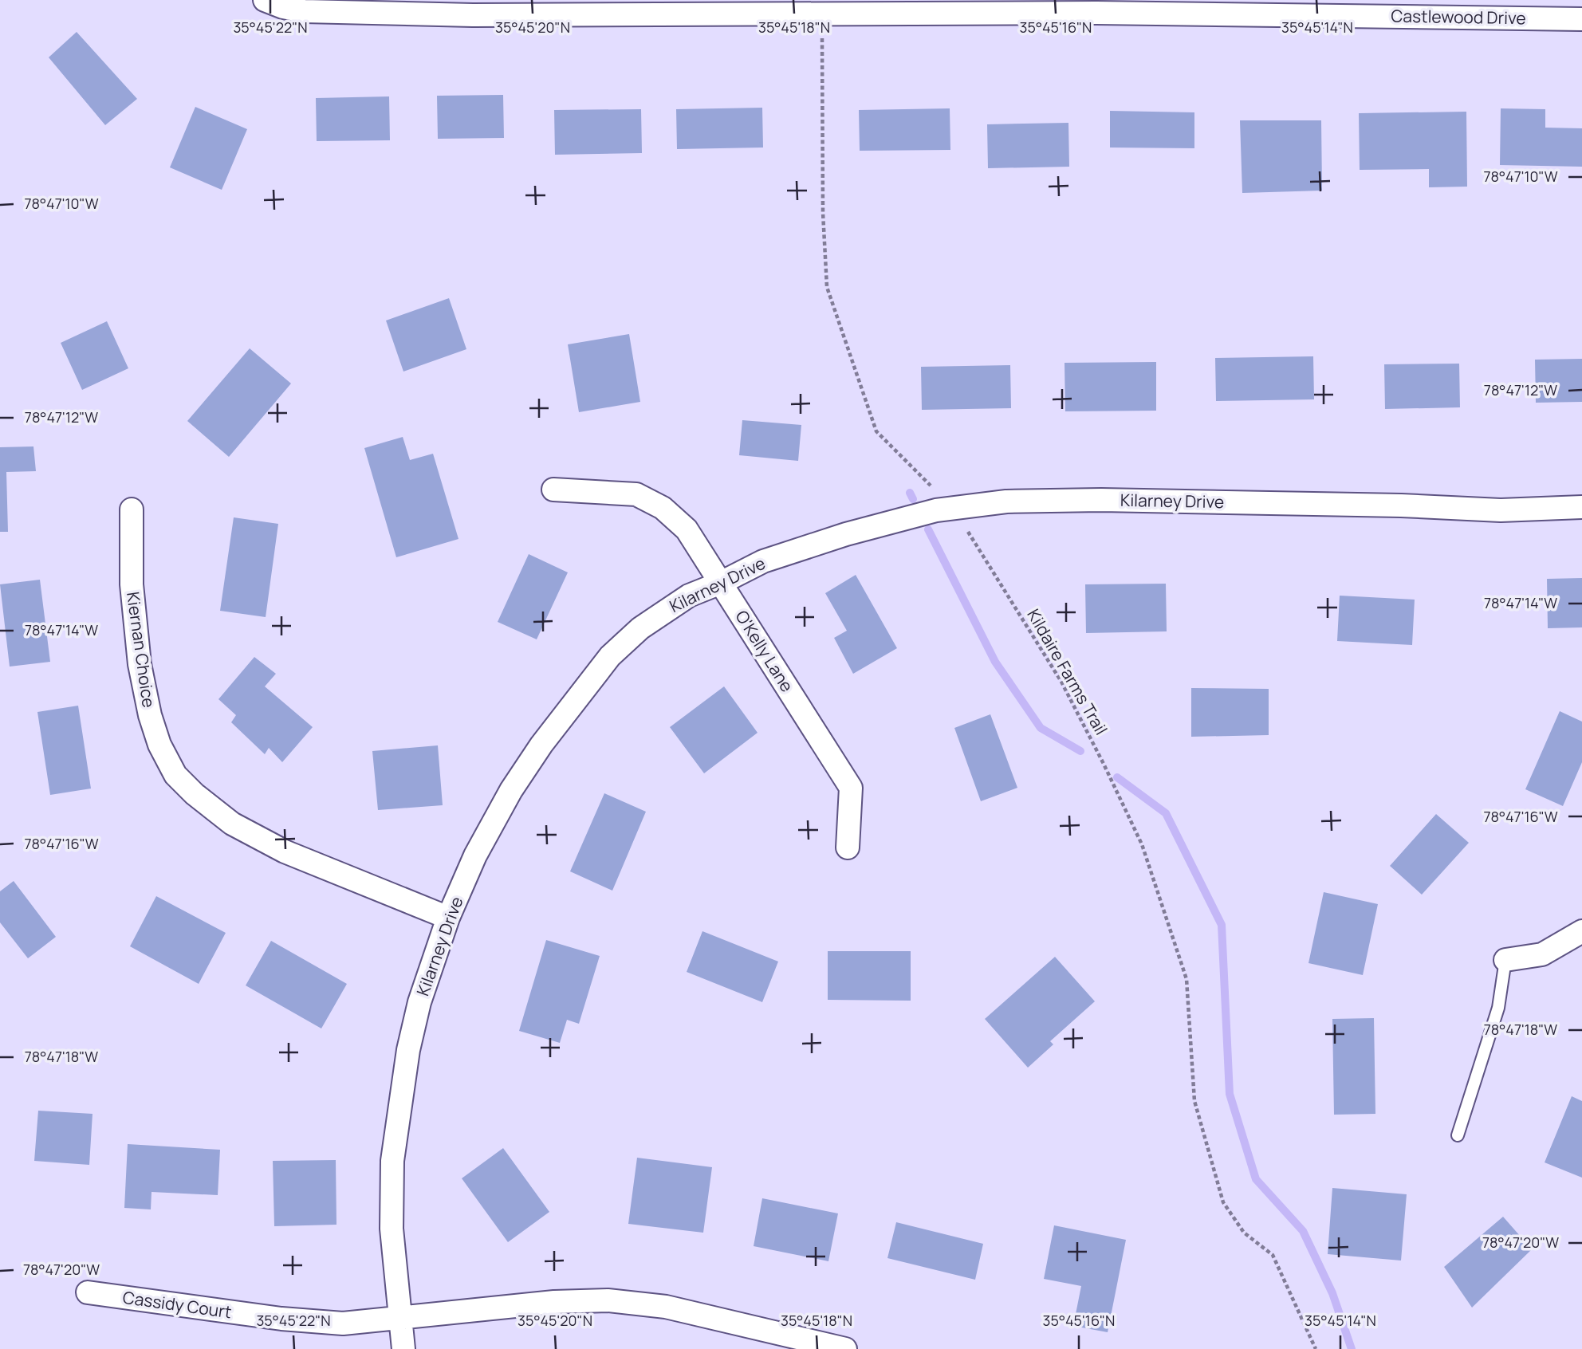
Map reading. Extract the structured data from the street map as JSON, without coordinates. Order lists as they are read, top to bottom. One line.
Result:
{"streets":{"street":["Castlewood Drive","Kilarney Drive","Kiernan Choice","O'Kelly Lane","Cassidy Court"],"path":["Kildaire Farms Trail"]},"crossings":[["Castlewood Drive","Kildaire Farms Trail"],["Kilarney Drive","Kiernan Choice"],["Kilarney Drive","O'Kelly Lane"],["Kilarney Drive","Kildaire Farms Trail"],["Kilarney Drive","Cassidy Court"]],"coordinates":["35°45'22\"N","35°45'20\"N","35°45'18\"N","35°45'16\"N","35°45'14\"N","78°47'10\"W","78°47'12\"W","78°47'14\"W","78°47'16\"W","78°47'18\"W","78°47'20\"W"]}
